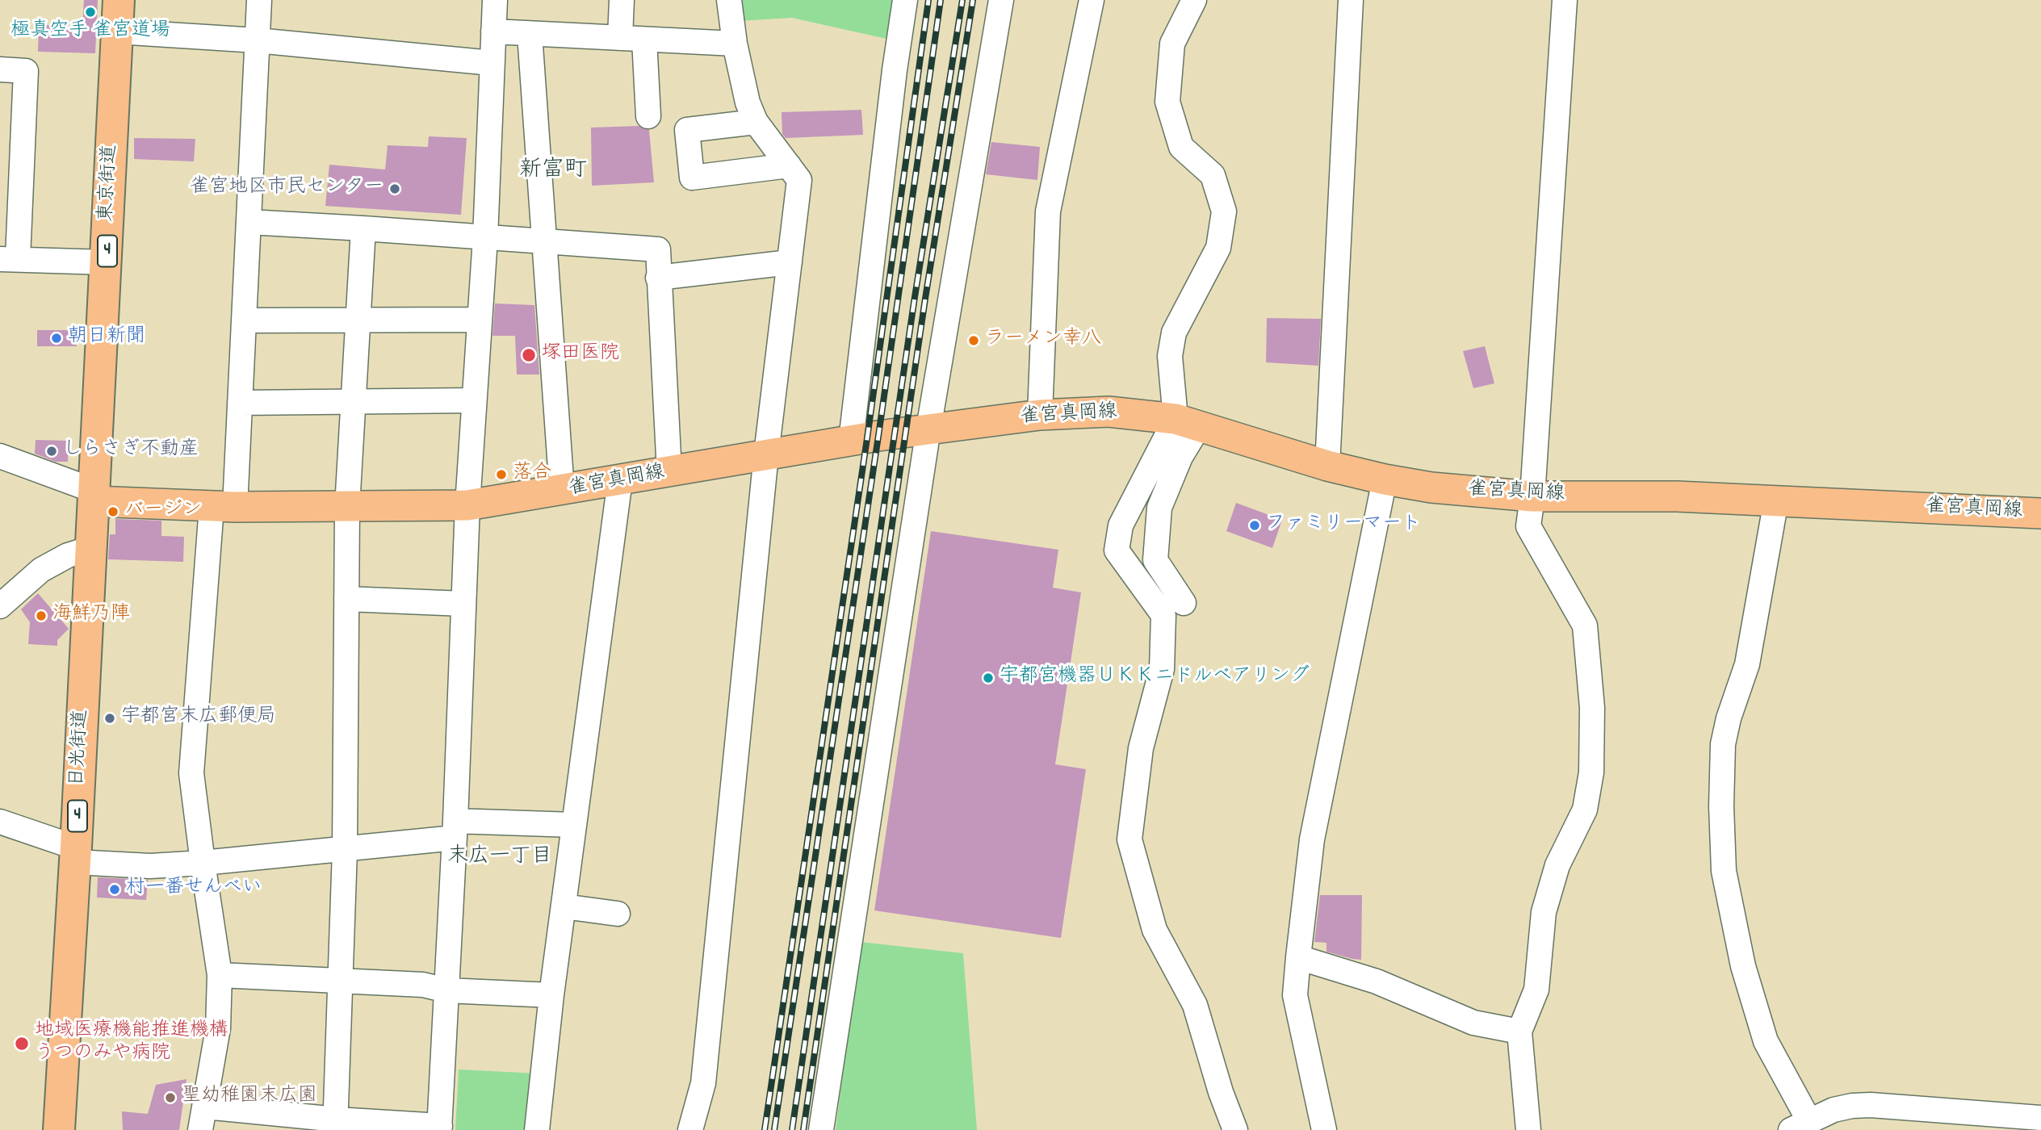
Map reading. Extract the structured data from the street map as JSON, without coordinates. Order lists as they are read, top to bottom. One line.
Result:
{"streets":{"highway":["東京街道","4","日光街道"],"main road":["雀宮真岡線"]},"crossings":[["東京街道","雀宮真岡線"],["東京街道","日光街道"],["雀宮真岡線","日光街道"]],"districts":["新富町","末広一丁目"],"places":["極真空手 雀宮道場","雀宮地区市民センター","朝日新聞","ラーメン幸八","塚田医院","しらさぎ不動産","落合","バージン","ファミリーマート","海鮮乃陣","宇都宮機器ＵＫＫニドルベアリング","宇都宮末広郵便局","村一番せんべい","地域医療機能推進機構 うつのみや病院","聖幼稚園末広園"]}
